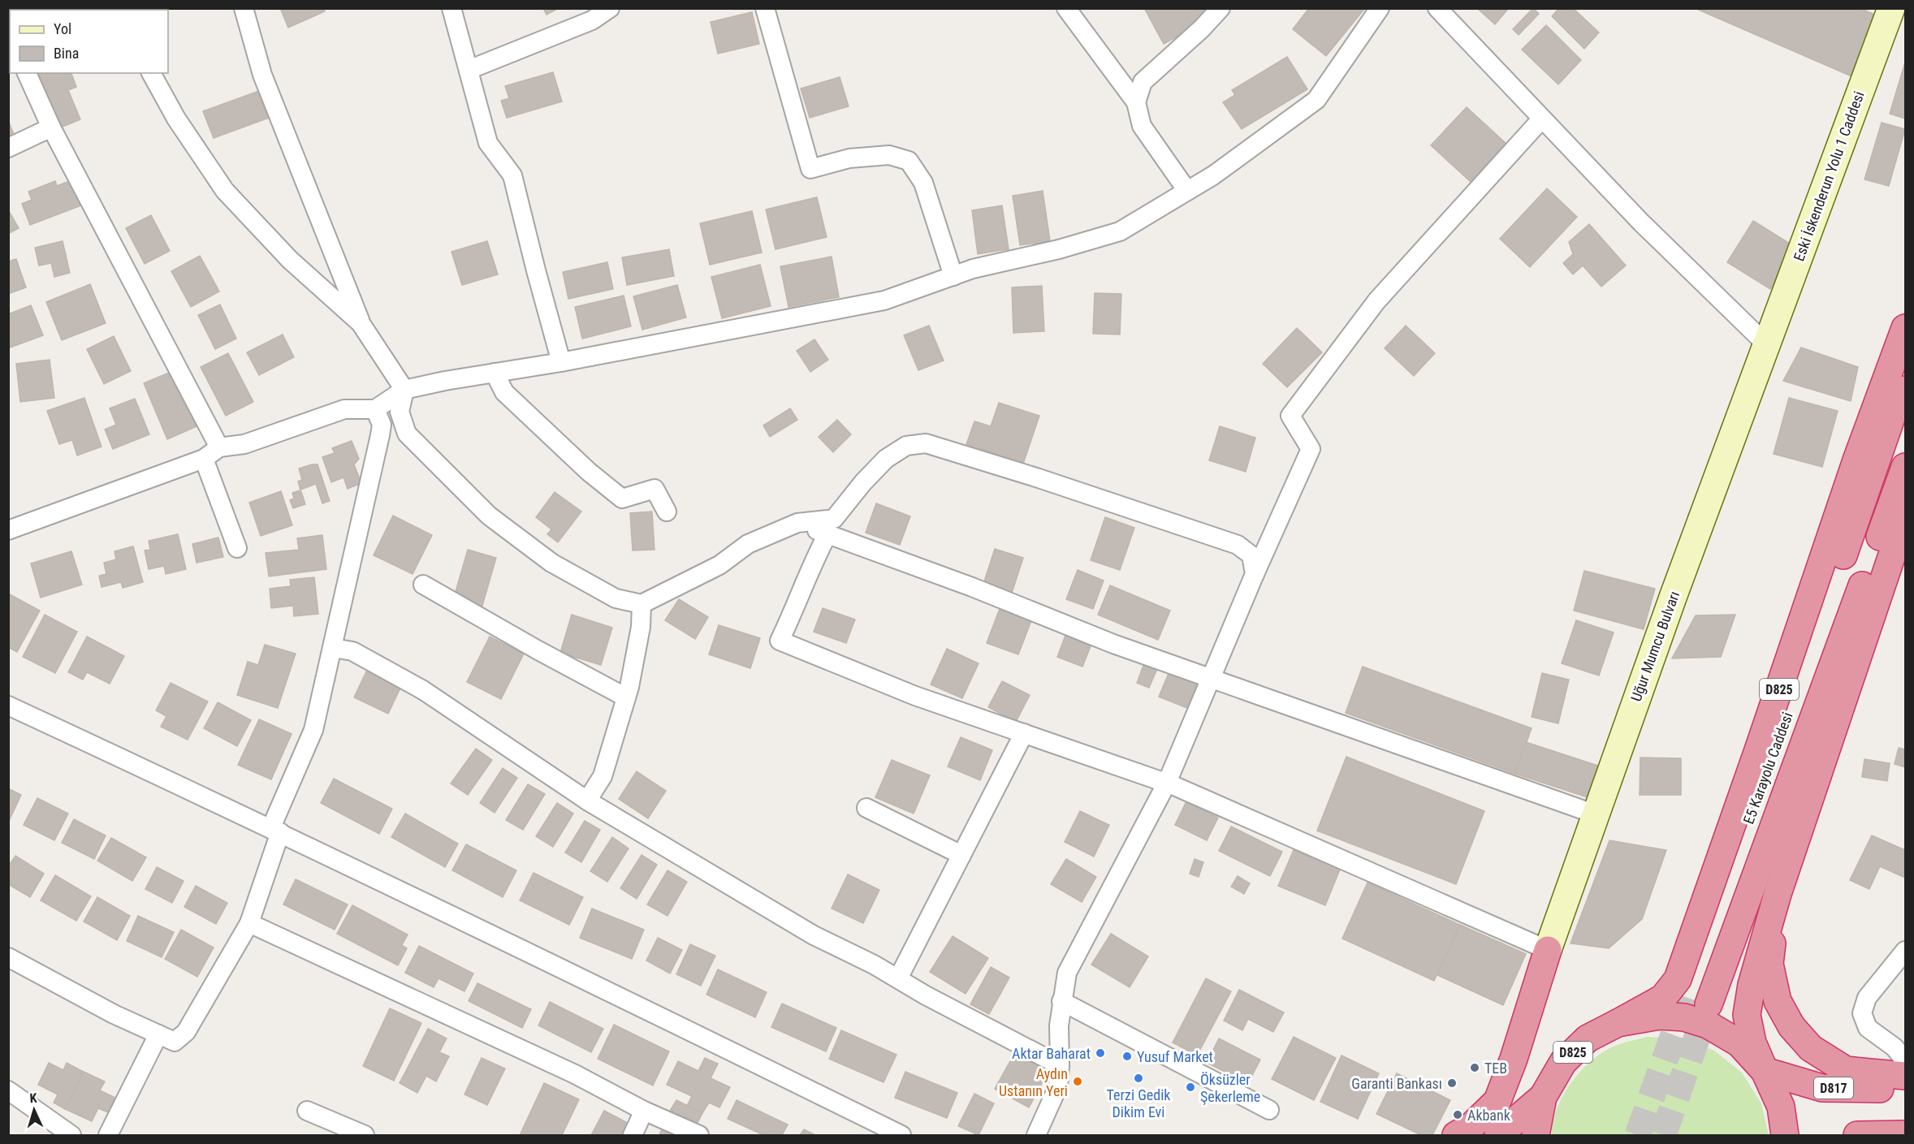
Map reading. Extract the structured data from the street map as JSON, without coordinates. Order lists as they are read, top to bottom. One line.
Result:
{"streets":{"highway":["D825","E5 Karayolu Caddesi","D817"],"street":["Eski İskenderun Yolu 1 Caddesi","Uğur Mumcu Bulvarı"]},"crossings":[["Eski İskenderun Yolu 1 Caddesi","Uğur Mumcu Bulvarı"]],"places":["Aktar Baharat","Yusuf Market","TEB","Terzi Gedik Dikim Evi","Aydın Ustanın Yeri","Garanti Bankası","Öksüzler Şekerleme","Akbank"],"legend":["Yol","Bina"],"north":"top"}
